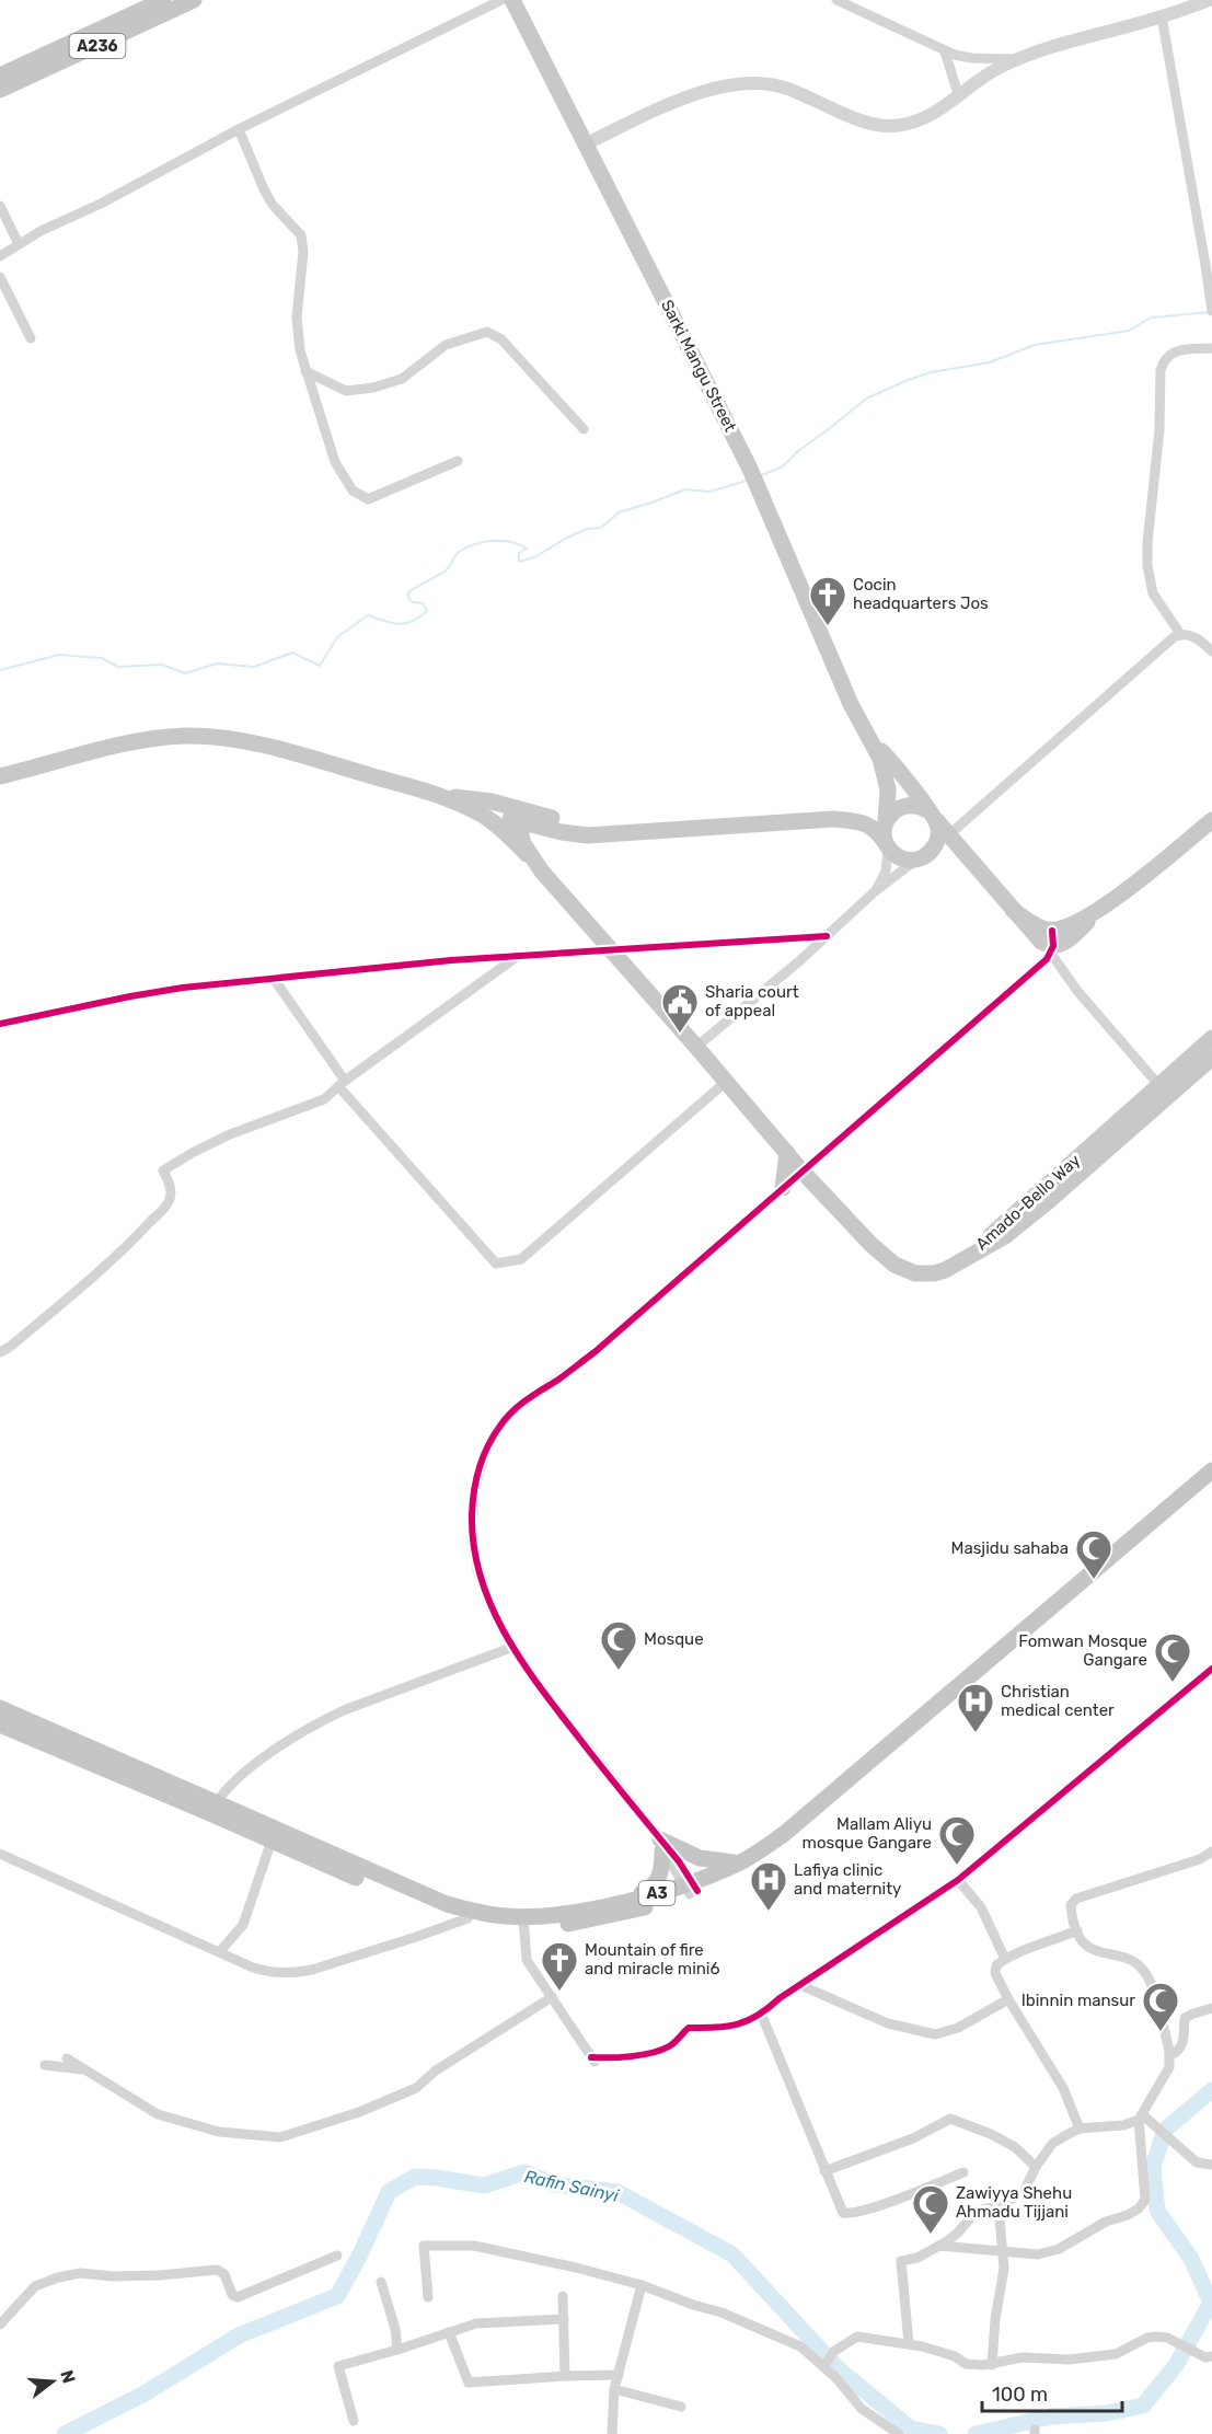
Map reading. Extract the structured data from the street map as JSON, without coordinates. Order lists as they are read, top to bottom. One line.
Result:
{"streets":{"highway":["A236","A3"],"main road":["Sarki Mangu Street","Amado-Bello Way"]},"water":["Rafin Sainyi"],"places":{"church":["Cocin headquarters Jos","Mountain of fire and miracle mini6"],"public building":["Sharia court of appeal"],"mosque":["Masjidu sahaba","Mosque","Fomwan Mosque Gangare","Mallam Aliyu mosque Gangare","Ibinnin mansur","Zawiyya Shehu Ahmadu Tijjani"],"hospital":["Christian medical center","Lafiya clinic and maternity"]},"scale_bar":"100 m","north":"right"}
